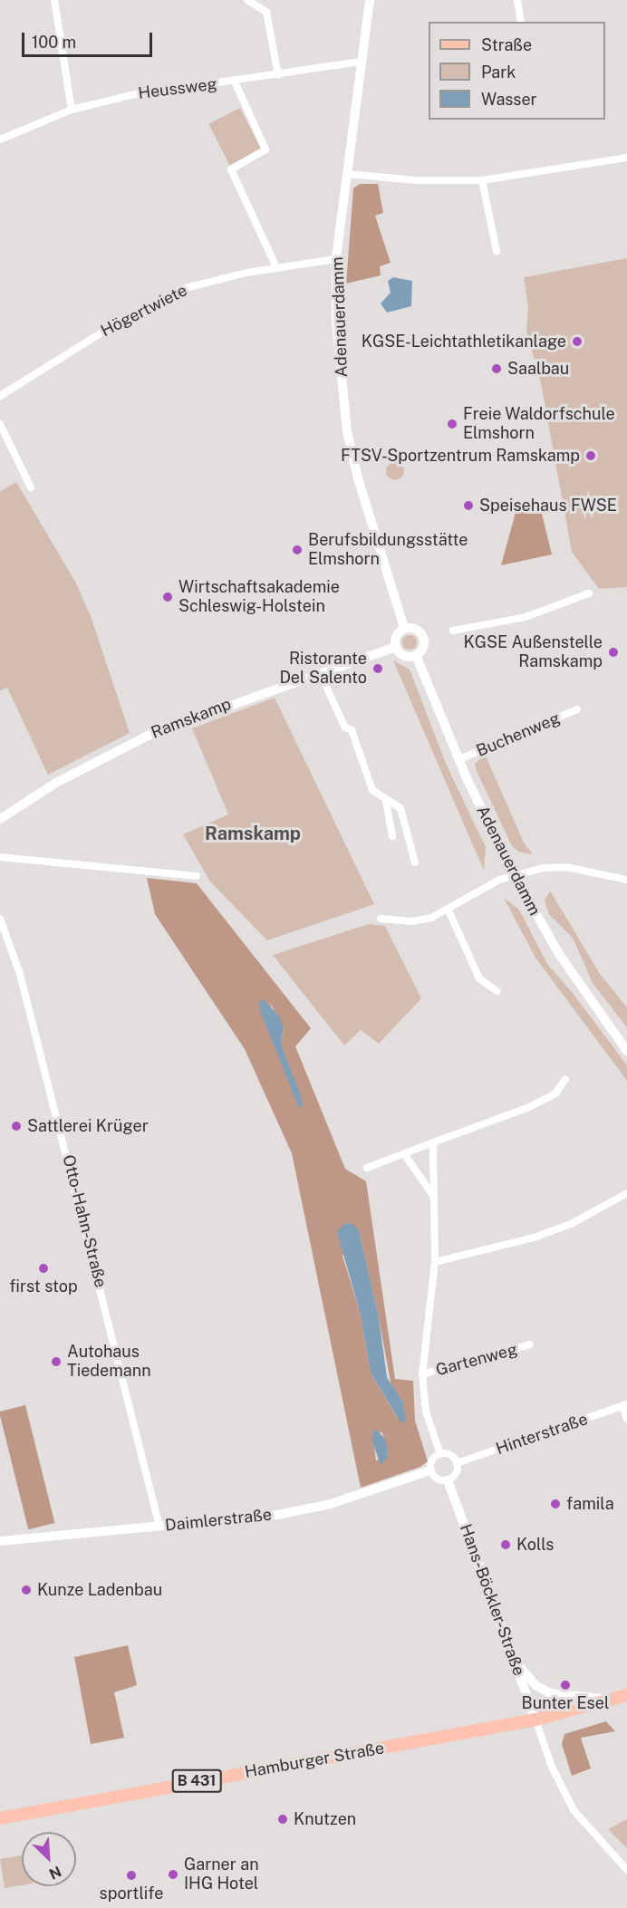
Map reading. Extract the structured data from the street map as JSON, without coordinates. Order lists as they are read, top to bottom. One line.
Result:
{"streets":{"main road":["Hamburger Straße","B 431"],"street":["Heussweg","Högertwiete","Adenauerdamm","Ramskamp","Buchenweg","Otto-Hahn-Straße","Gartenweg","Hinterstraße","Daimlerstraße","Hans-Böckler-Straße"]},"crossings":[["Heussweg","Adenauerdamm"],["Högertwiete","Adenauerdamm"],["Adenauerdamm","Ramskamp"],["Adenauerdamm","Buchenweg"],["Otto-Hahn-Straße","Daimlerstraße"],["Hinterstraße","Daimlerstraße"],["Hinterstraße","Hans-Böckler-Straße"],["Daimlerstraße","Hans-Böckler-Straße"],["Hans-Böckler-Straße","Hamburger Straße"]],"districts":["Ramskamp"],"places":["KGSE-Leichtathletikanlage","Saalbau","Freie Waldorfschule Elmshorn","FTSV-Sportzentrum Ramskamp","Speisehaus FWSE","Berufsbildungsstätte Elmshorn","Wirtschaftsakademie Schleswig-Holstein","KGSE Außenstelle Ramskamp","Ristorante Del Salento","Sattlerei Krüger","first stop","Autohaus Tiedemann","famila","Kolls","Kunze Ladenbau","Bunter Esel","Knutzen","Garner an IHG Hotel","sportlife"],"legend":["Straße","Park","Wasser"],"scale_bar":"100 m","north":"bottom right"}
